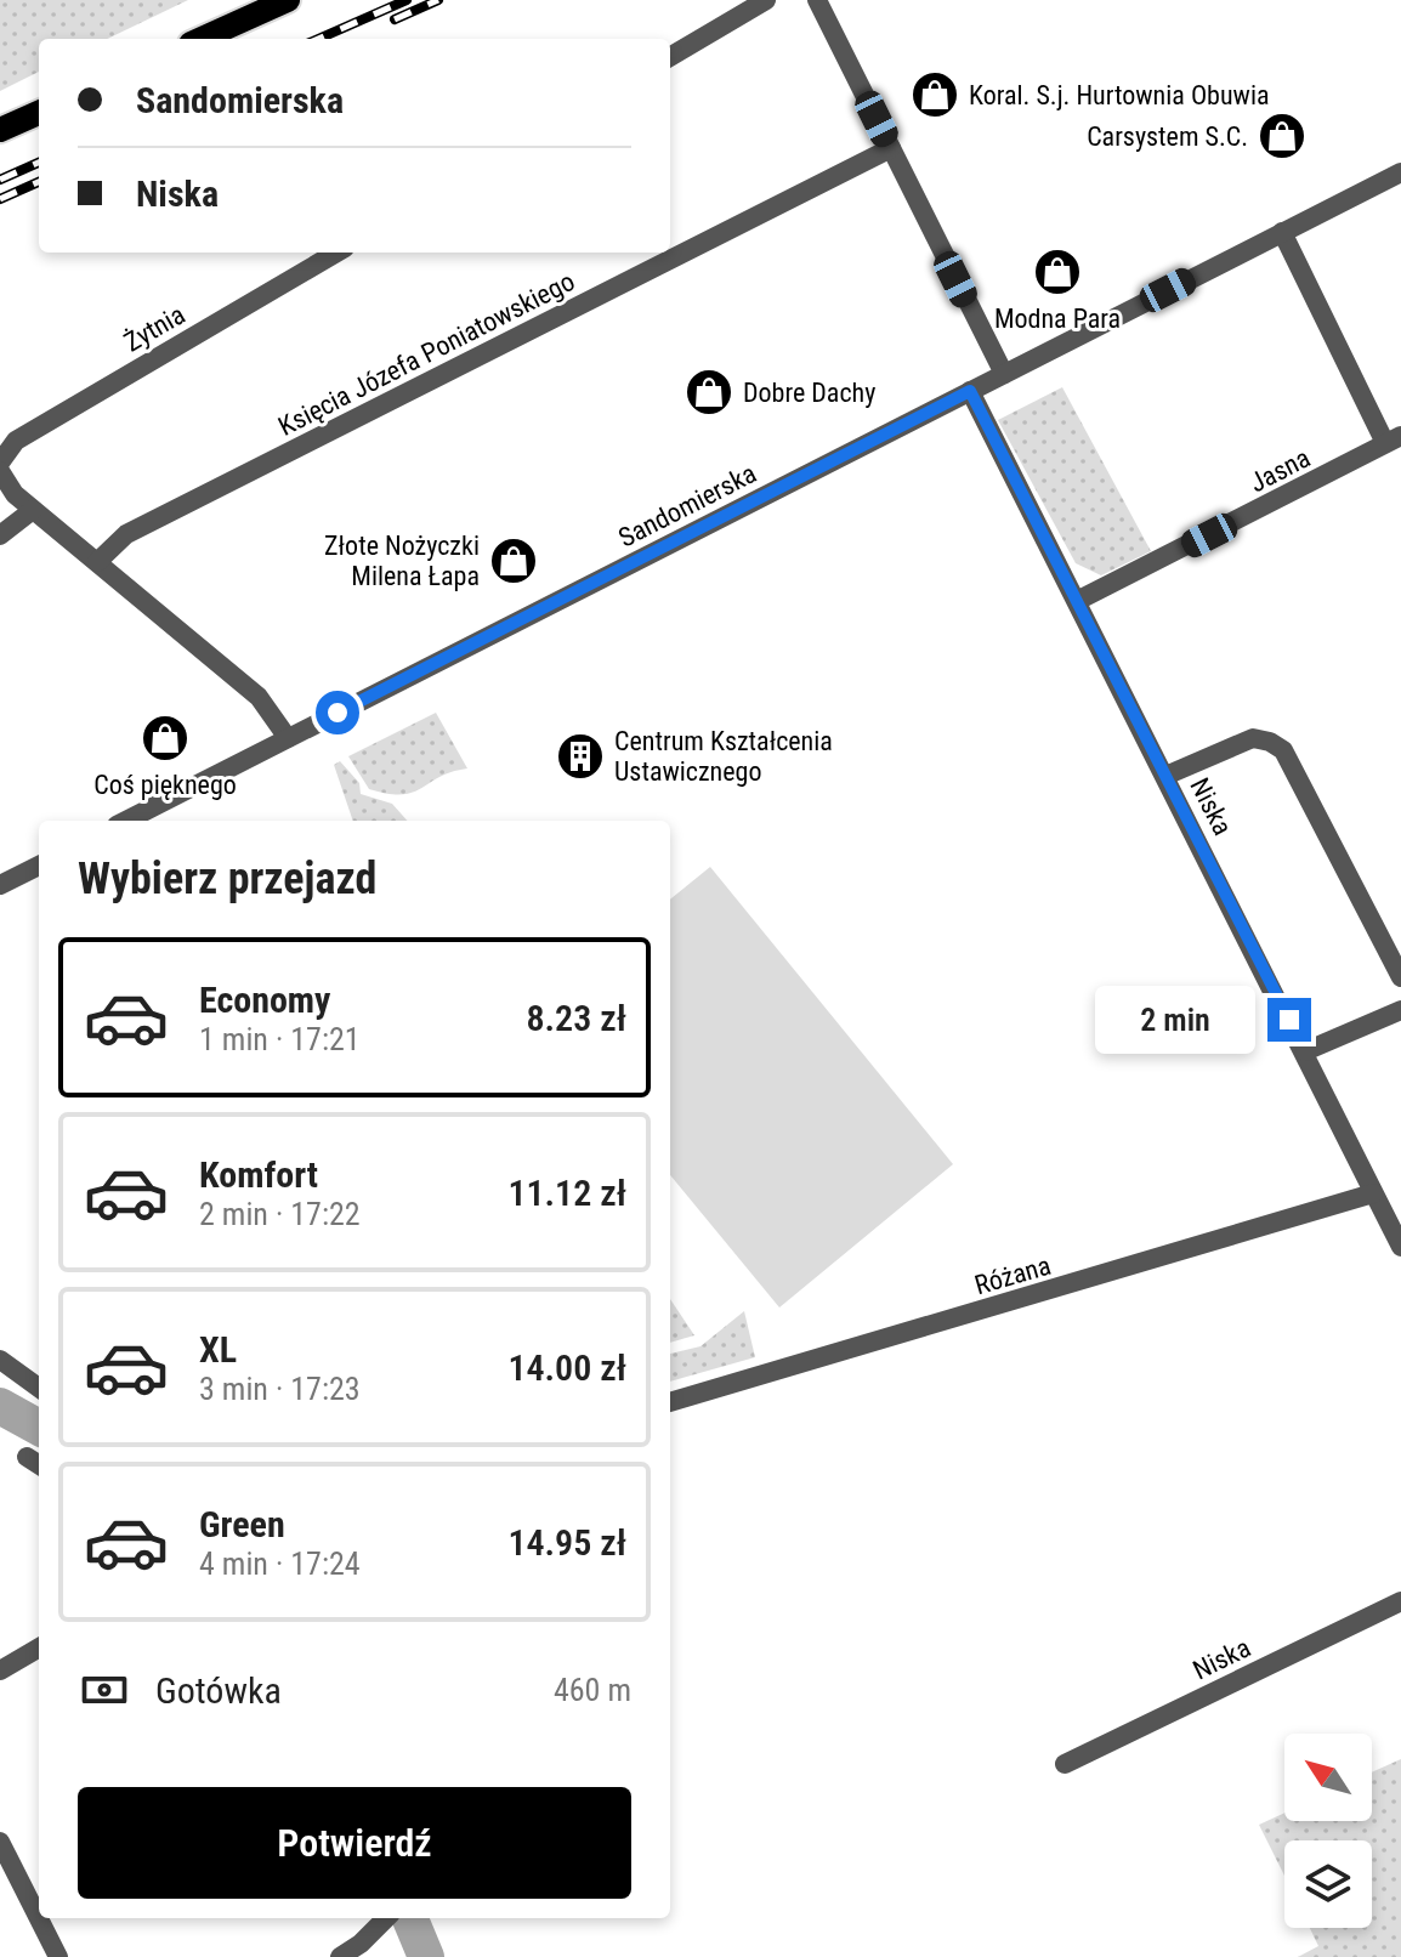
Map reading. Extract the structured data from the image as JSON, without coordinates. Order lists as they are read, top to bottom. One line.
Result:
{"streets":{"street":["Żytnia","Księcia Józefa Poniatowskiego","Jasna","Sandomierska","Niska","Różana"]},"crossings":[["Jasna","Niska"],["Sandomierska","Niska"],["Niska","Różana"]],"places":{"shop":["Koral. S.j. Hurtownia Obuwia","Carsystem S.C.","Modna Para","Dobre Dachy","Złote Nożyczki Milena Łapa","Coś pięknego"],"building":["Centrum Kształcenia Ustawicznego"]},"north":"top left","page":{"banner":["Sandomierska","Niska"],"heading":"Wybierz przejazd","list":[{"name":"Economy","note":"1 min · 17:21","value":"8.23 zł"},{"name":"Komfort","note":"2 min · 17:22","value":"11.12 zł"},{"name":"XL","note":"3 min · 17:23","value":"14.00 zł"},{"name":"Green","note":"4 min · 17:24","value":"14.95 zł"}],"bubble":"2 min","pay":["Gotówka","460 m"],"buttons":"Potwierdź"}}
